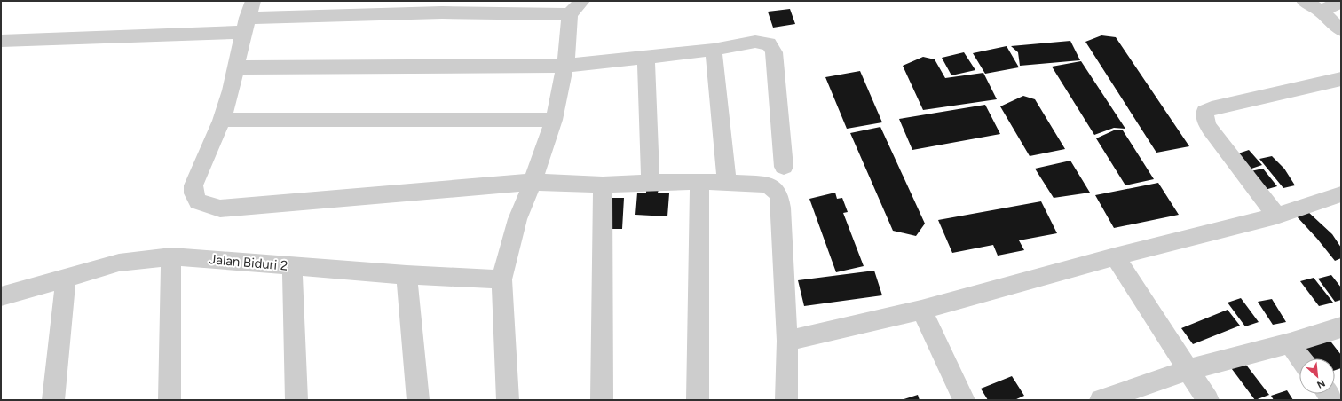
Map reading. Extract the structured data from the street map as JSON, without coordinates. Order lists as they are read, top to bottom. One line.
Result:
{"streets":{"street":["Jalan Biduri 2"]},"north":"bottom right"}
